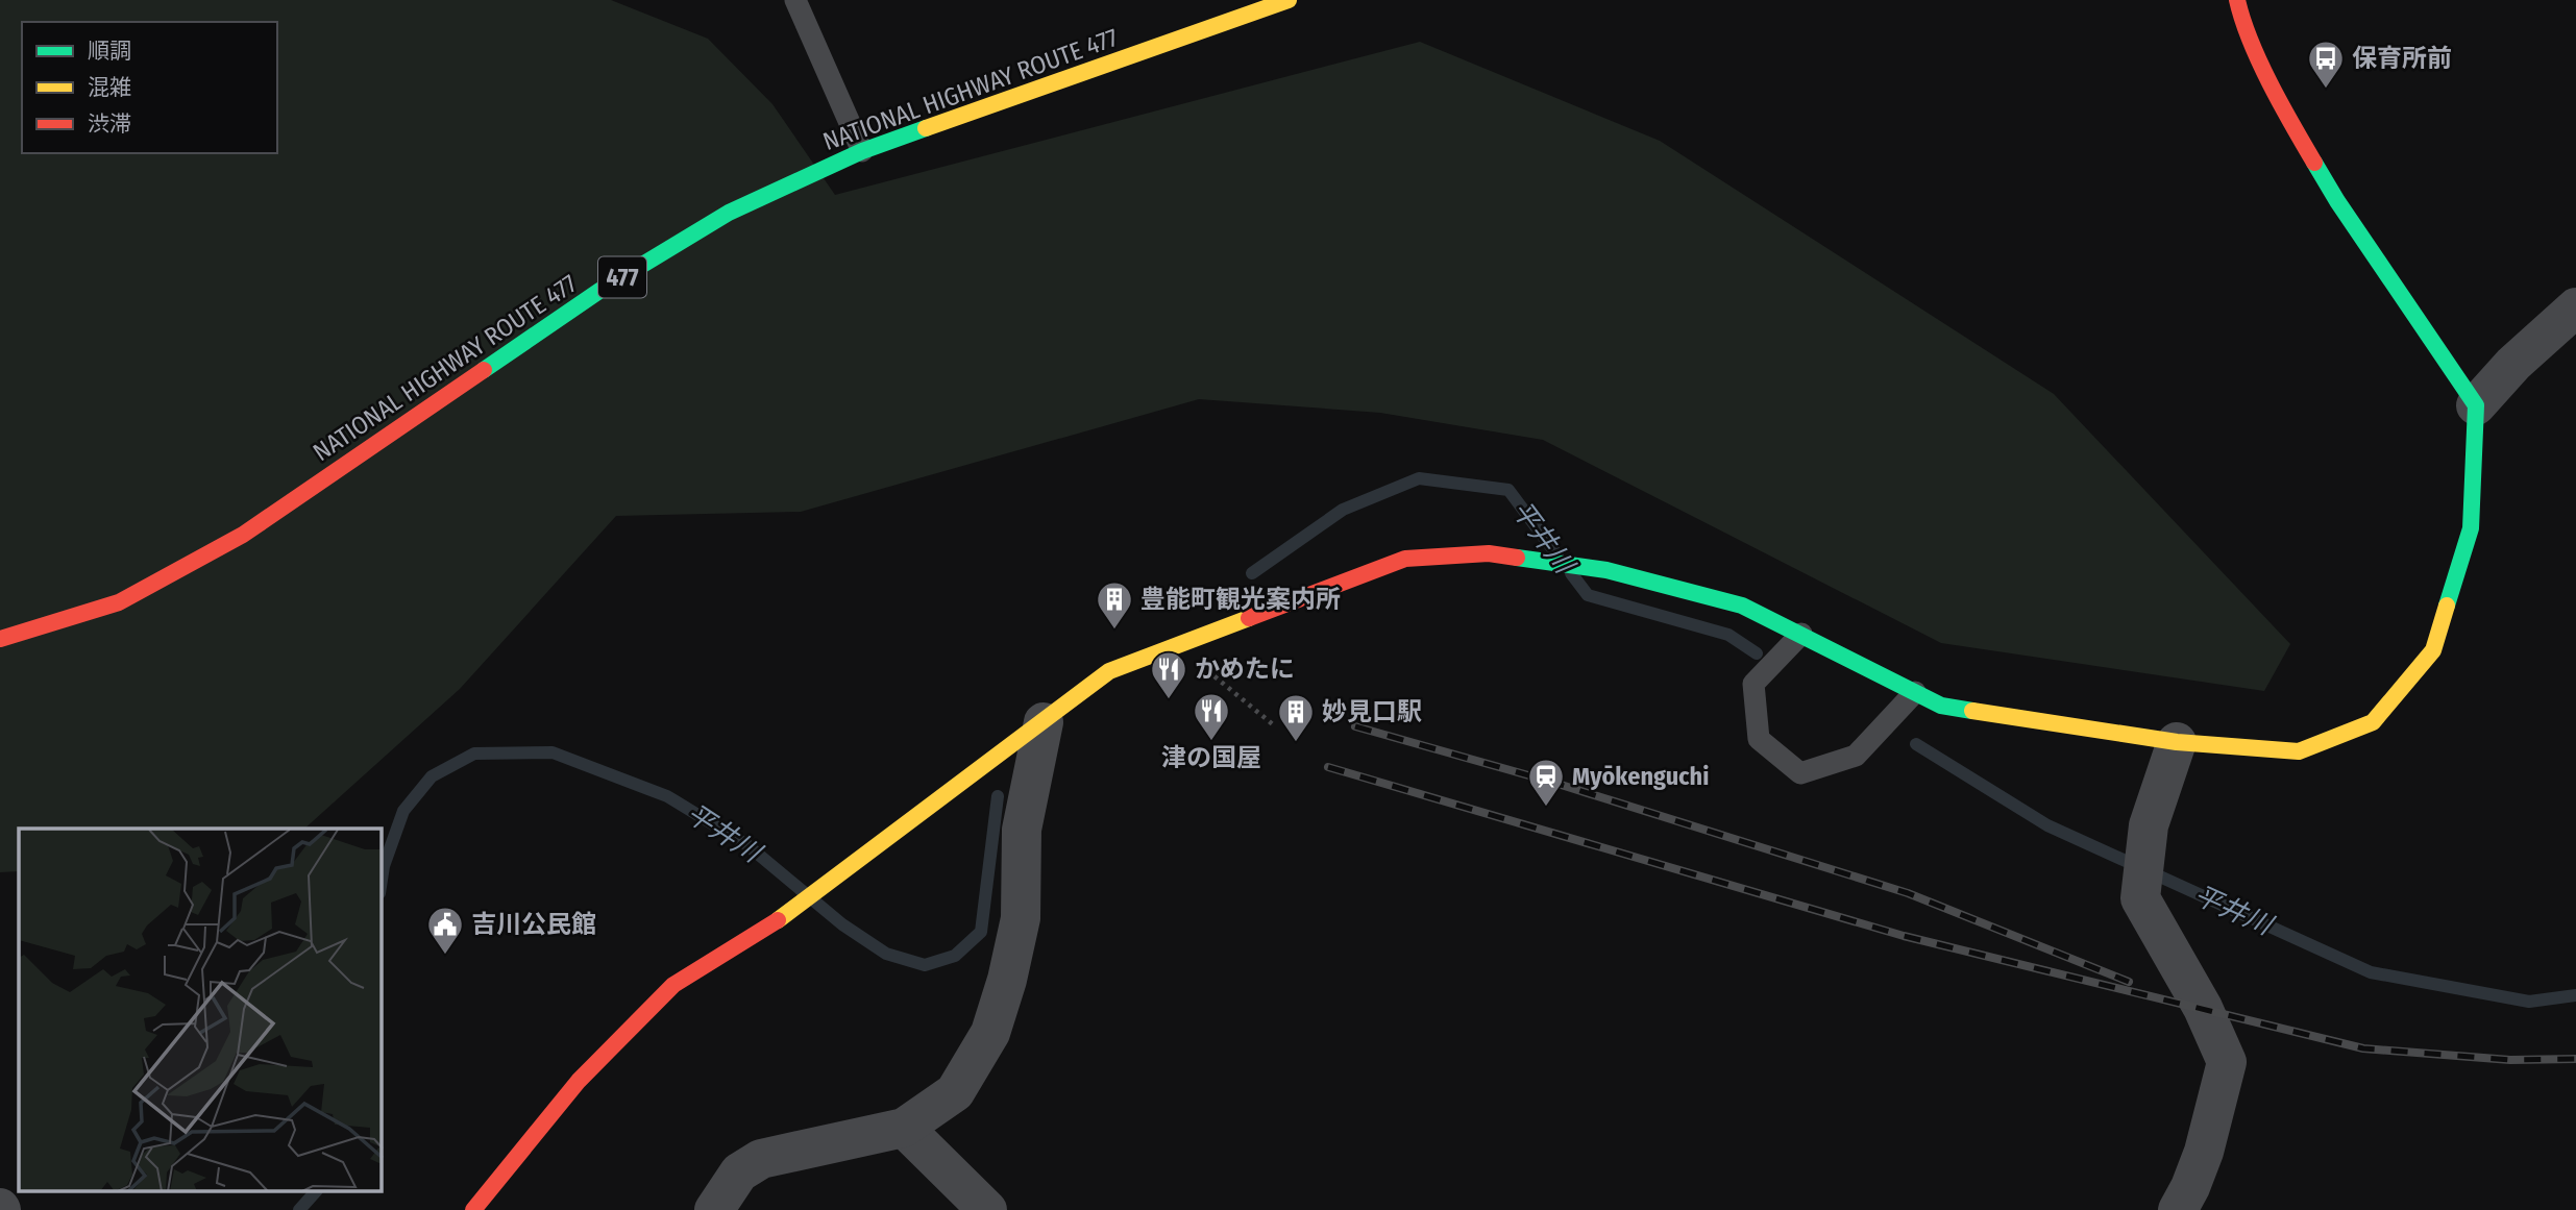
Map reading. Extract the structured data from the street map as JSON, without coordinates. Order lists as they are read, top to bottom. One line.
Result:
{"streets":{"main road":["NATIONAL HIGHWAY ROUTE 477","477"]},"water":["平井川"],"places":{"bus stop":["保育所前"],"building":["豊能町観光案内所","妙見口駅"],"restaurant":["かめたに","津の国屋"],"station":["Myōkenguchi"],"public building":["吉川公民館"]},"legend":["順調","混雑","渋滞"]}
